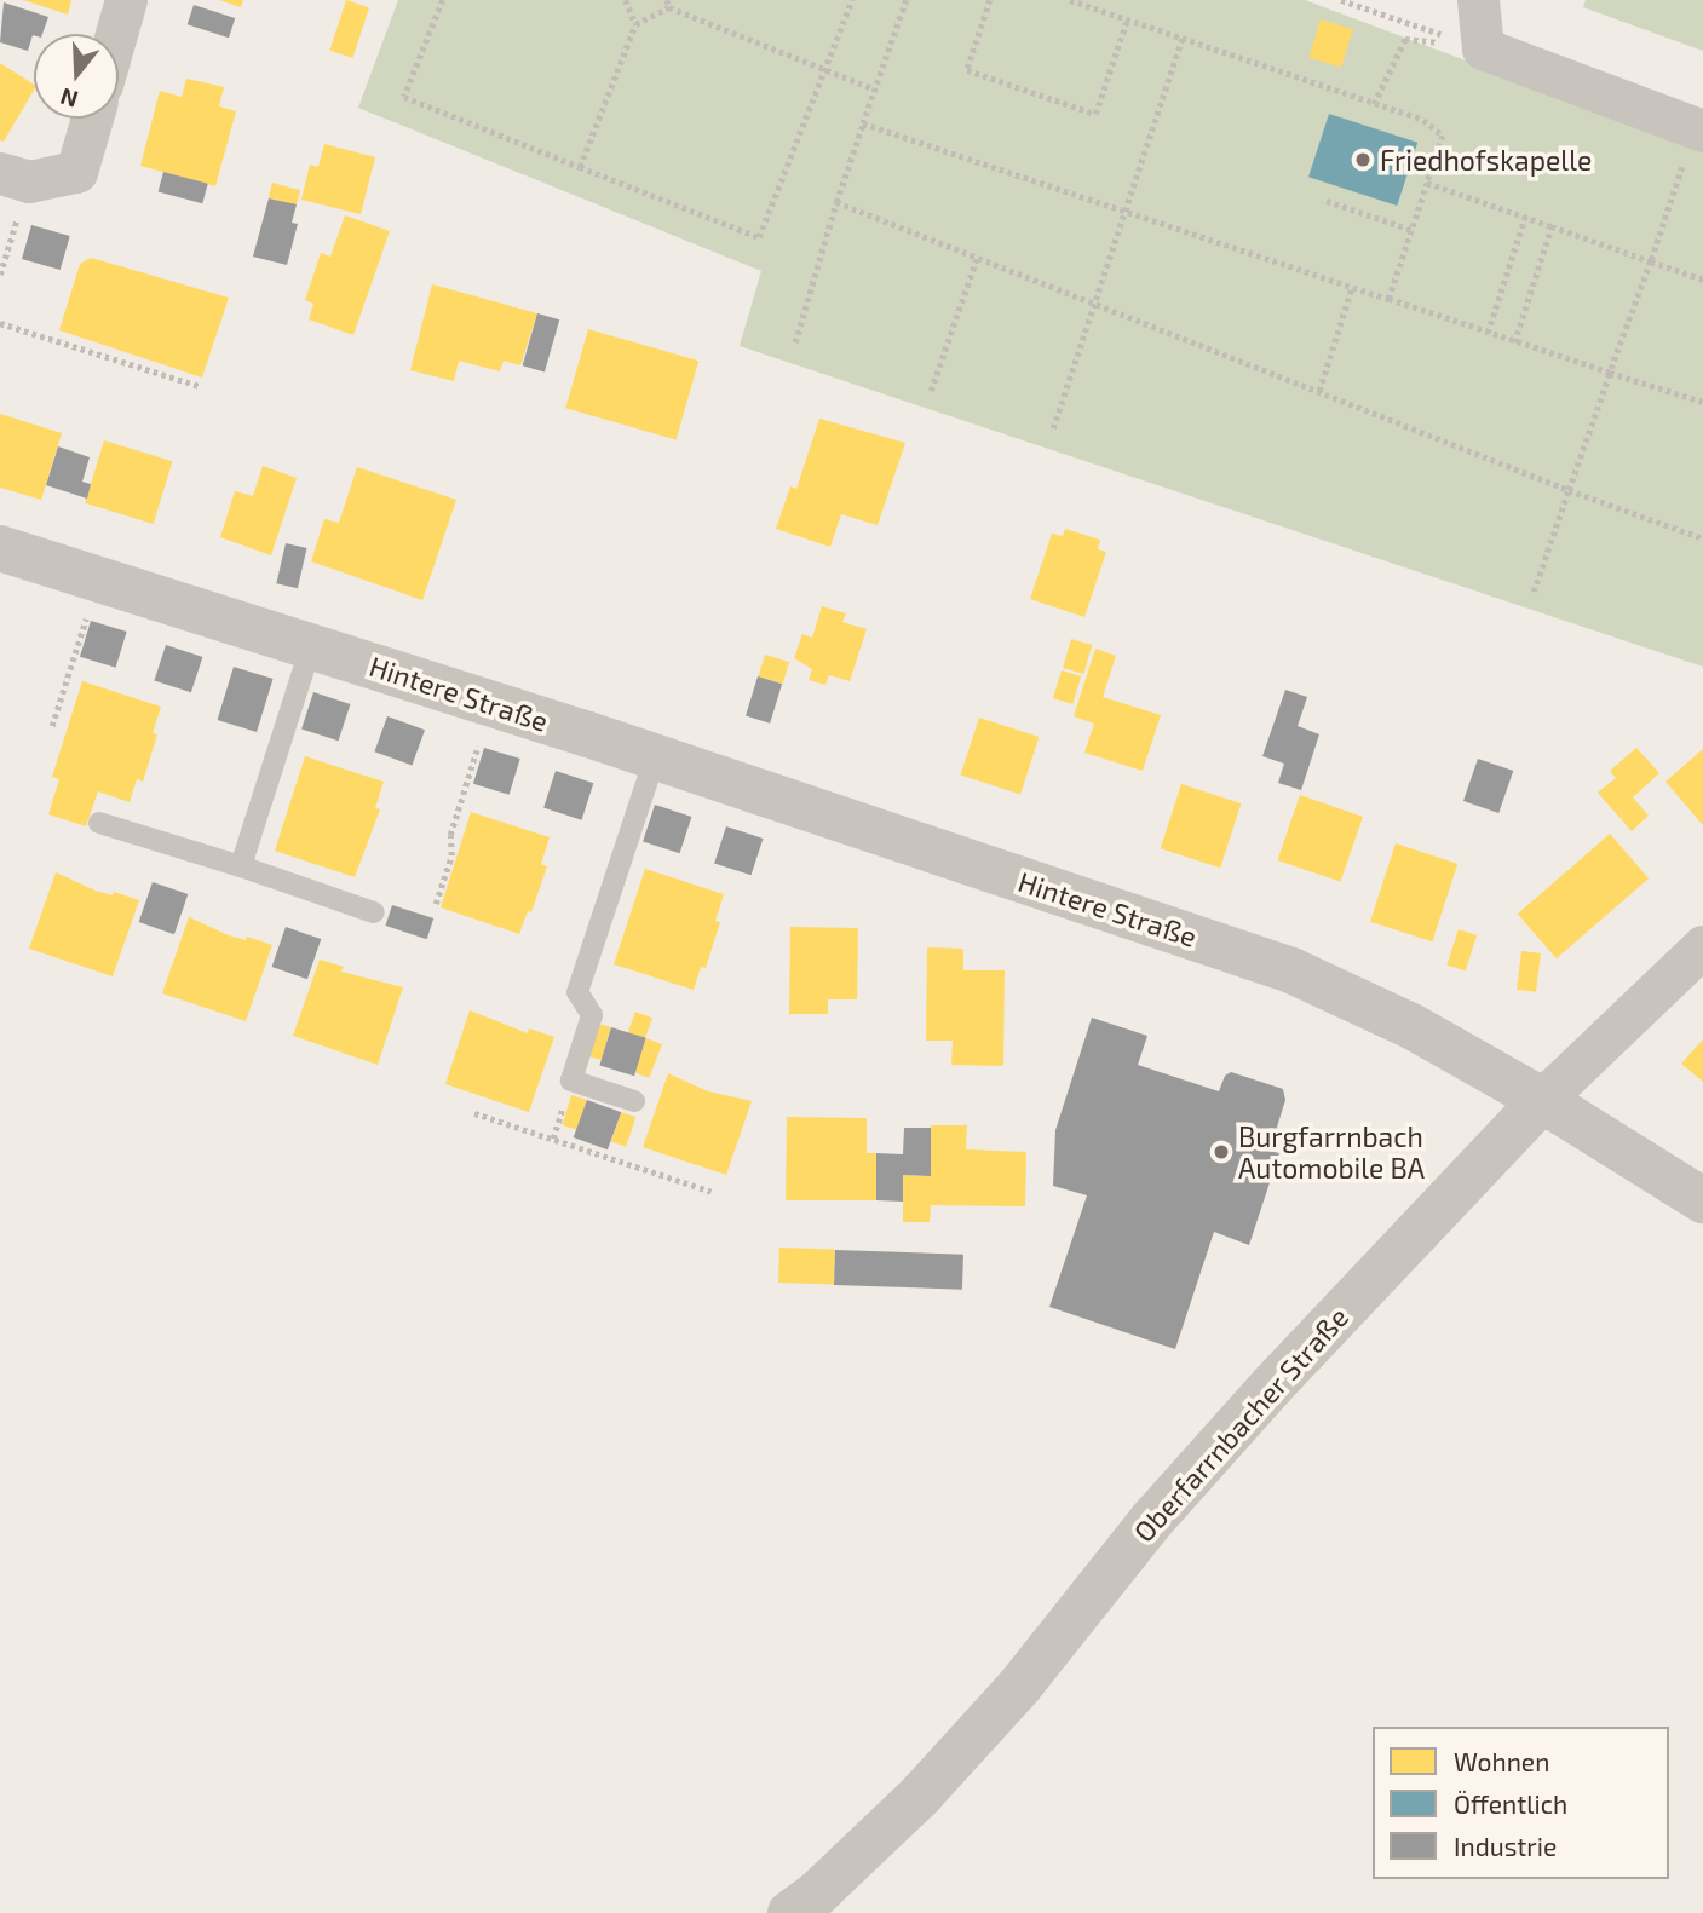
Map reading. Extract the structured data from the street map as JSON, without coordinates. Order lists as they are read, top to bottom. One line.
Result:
{"streets":{"street":["Hintere Straße","Oberfarrnbacher Straße"]},"crossings":[["Hintere Straße","Oberfarrnbacher Straße"]],"places":["Friedhofskapelle","Burgfarrnbach Automobile BA"],"legend":["Wohnen","Öffentlich","Industrie"],"north":"bottom"}
